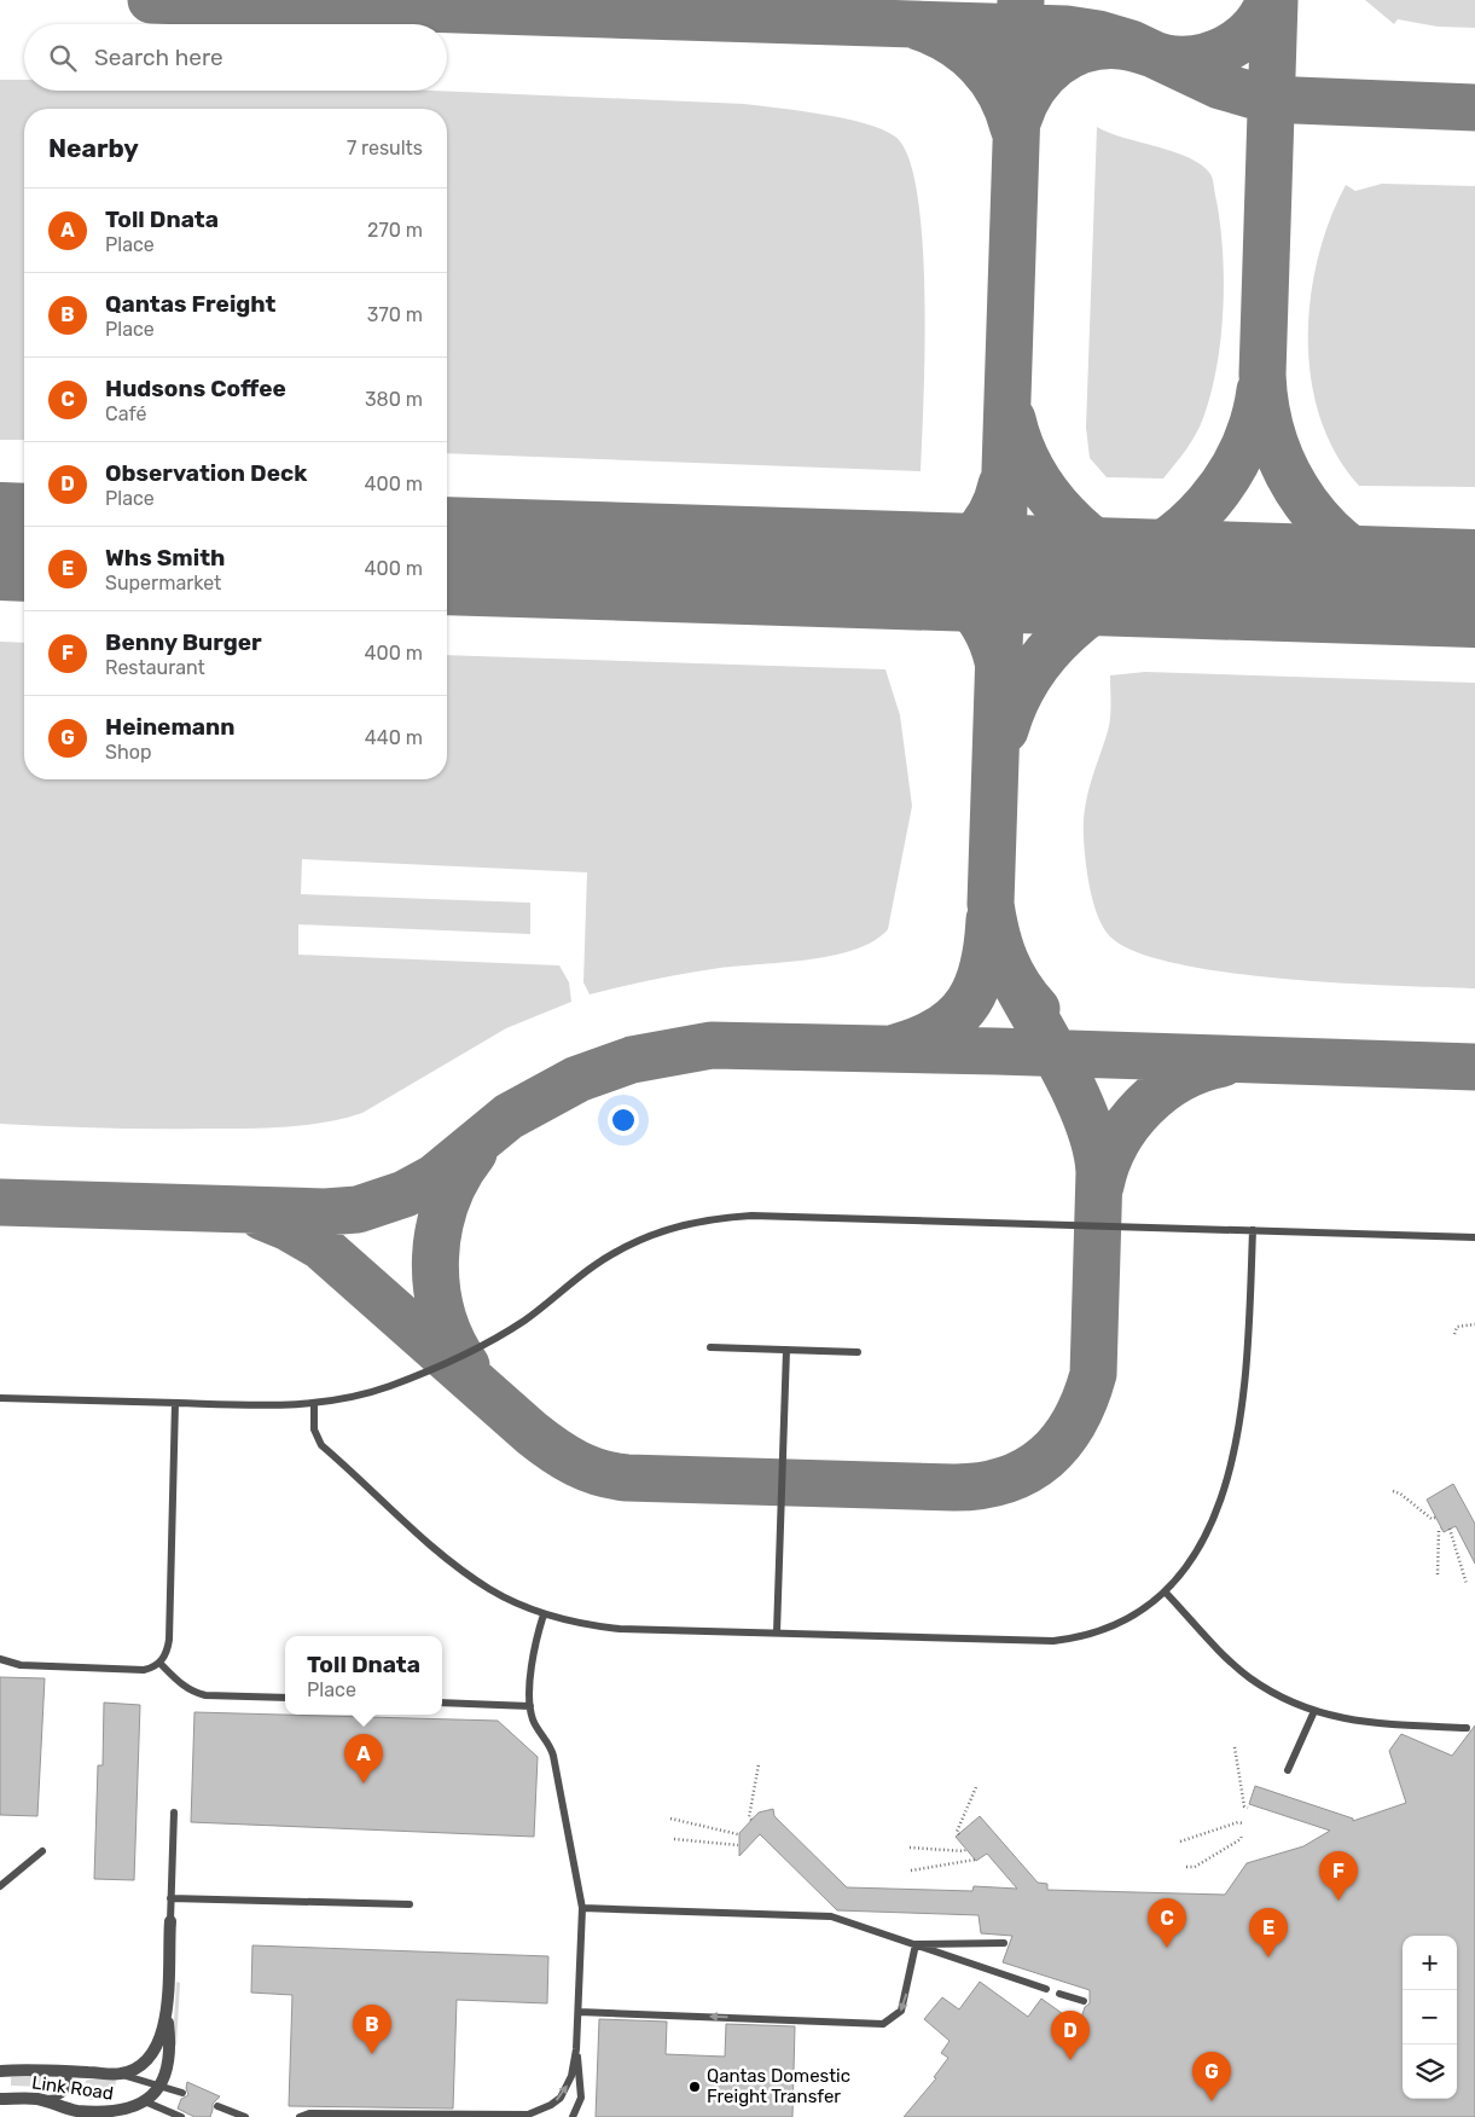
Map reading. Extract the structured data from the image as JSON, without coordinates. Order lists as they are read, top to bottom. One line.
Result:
{"streets":{"street":["Link Road"]},"places":["Qantas Domestic Freight Transfer"],"page":{"search":"Search here","heading":["Nearby","7 results"],"list":[{"mark":"A","name":"Toll Dnata","note":"Place","value":"270 m"},{"mark":"B","name":"Qantas Freight","note":"Place","value":"370 m"},{"mark":"C","name":"Hudsons Coffee","note":"Café","value":"380 m"},{"mark":"D","name":"Observation Deck","note":"Place","value":"400 m"},{"mark":"E","name":"Whs Smith","note":"Supermarket","value":"400 m"},{"mark":"F","name":"Benny Burger","note":"Restaurant","value":"400 m"},{"mark":"G","name":"Heinemann","note":"Shop","value":"440 m"}],"popup":["Toll Dnata","Place"],"pins":["A","F","C","E","B","D","G"],"map_buttons":["+","−"]}}
